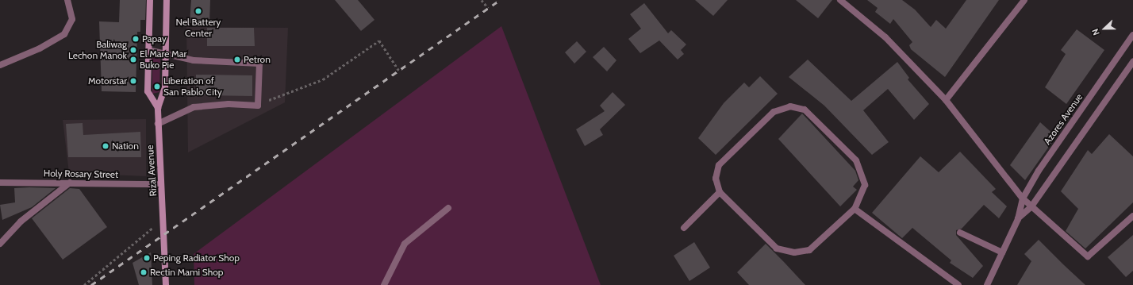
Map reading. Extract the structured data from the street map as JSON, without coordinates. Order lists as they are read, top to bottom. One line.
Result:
{"streets":{"main road":["Rizal Avenue"],"street":["Azores Avenue","Holy Rosary Street"]},"crossings":[["Rizal Avenue","Holy Rosary Street"]],"places":["Nel Battery Center","Papay","Baliwag Lechon Manok","El Mare Mar Buko Pie","Petron","Motorstar","Liberation of San Pablo City","Nation","Peping Radiator Shop","Rectin Mami Shop"],"north":"left"}
